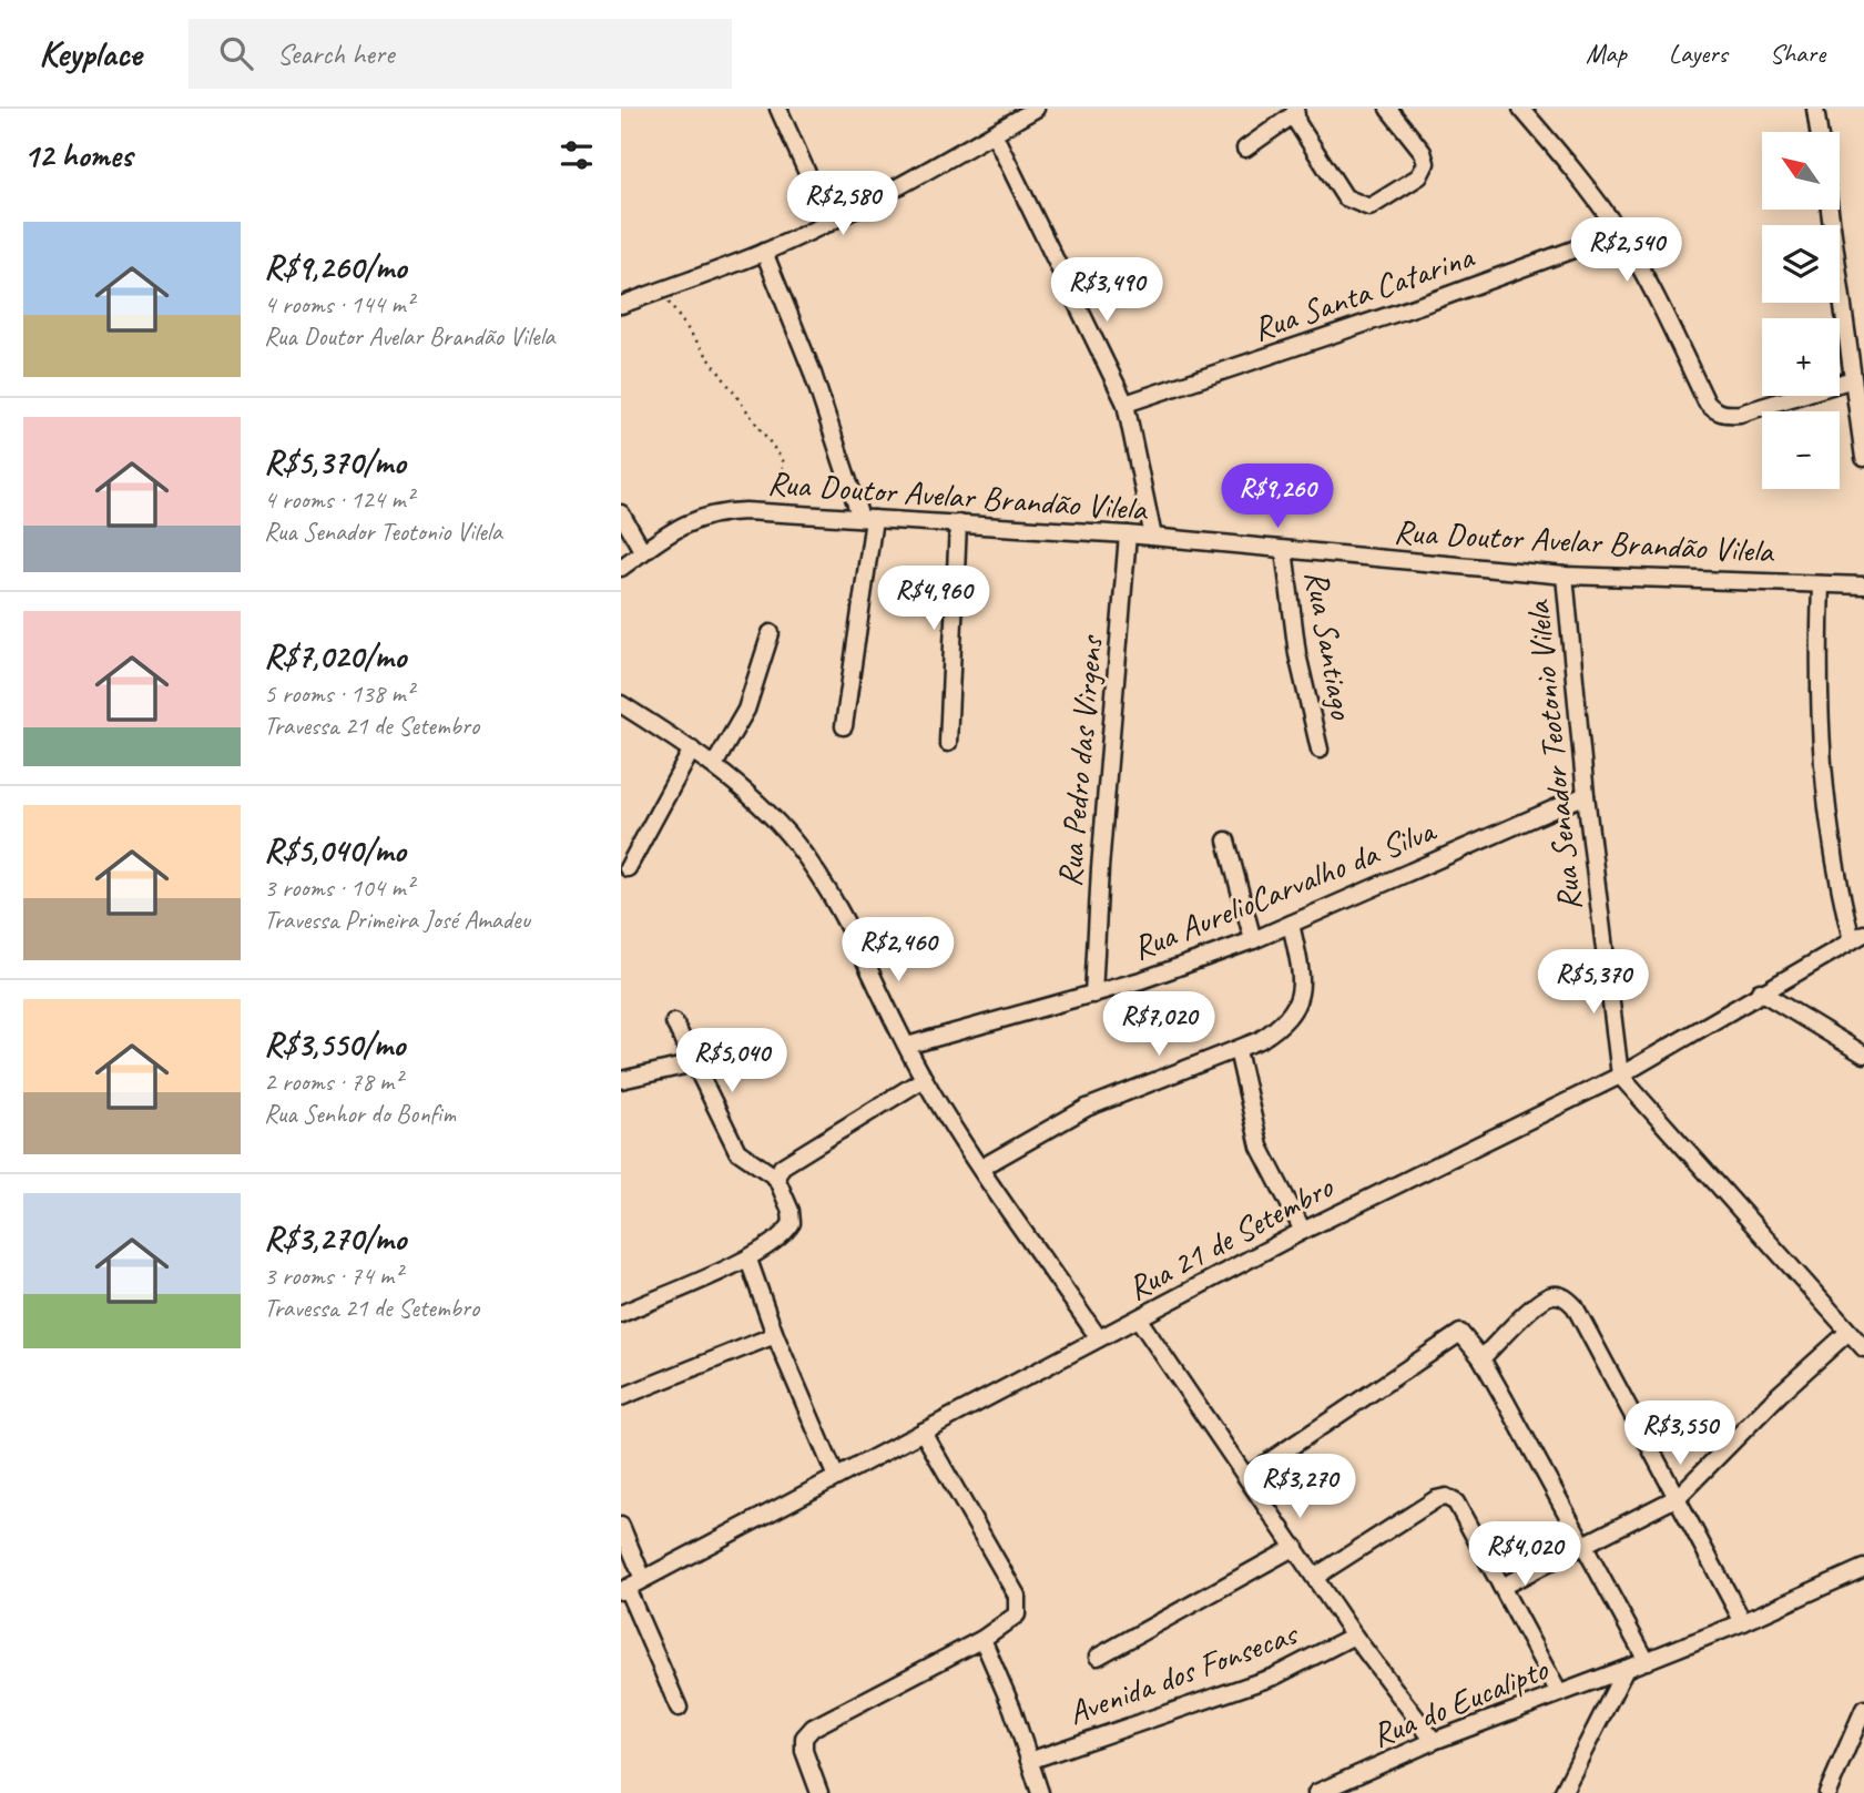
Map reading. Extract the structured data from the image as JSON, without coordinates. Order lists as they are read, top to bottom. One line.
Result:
{"streets":{"street":["Rua Santa Catarina","Rua Doutor Avelar Brandão Vilela","Rua Santiago","Rua Senador Teotonio Vilela","Rua Pedro das Virgens","Rua AurelioCarvalho da Silva","Rua 21 de Setembro","Avenida dos Fonsecas","Rua do Eucalipto"]},"crossings":[["Rua Doutor Avelar Brandão Vilela","Rua Santiago"],["Rua Doutor Avelar Brandão Vilela","Rua Senador Teotonio Vilela"],["Rua Doutor Avelar Brandão Vilela","Rua Pedro das Virgens"],["Rua Senador Teotonio Vilela","Rua AurelioCarvalho da Silva"],["Rua Senador Teotonio Vilela","Rua 21 de Setembro"],["Rua Pedro das Virgens","Rua AurelioCarvalho da Silva"]],"north":"top left","page":{"header":"Keyplace","search":"Search here","nav":["Map","Layers","Share"],"heading":"12 homes","map_buttons":["+","−"],"price":["R$2,580","R$2,540","R$3,490","R$9,260","R$4,960","R$2,460","R$5,370","R$7,020","R$5,040","R$3,550","R$3,270","R$4,020"],"list":[{"name":"R$9,260/mo","note":"4 rooms · 144 m² · Rua Doutor Avelar Brandão Vilela"},{"name":"R$5,370/mo","note":"4 rooms · 124 m² · Rua Senador Teotonio Vilela"},{"name":"R$7,020/mo","note":"5 rooms · 138 m² · Travessa 21 de Setembro"},{"name":"R$5,040/mo","note":"3 rooms · 104 m² · Travessa Primeira José Amadeu"},{"name":"R$3,550/mo","note":"2 rooms · 78 m² · Rua Senhor do Bonfim"},{"name":"R$3,270/mo","note":"3 rooms · 74 m² · Travessa 21 de Setembro"}]}}
